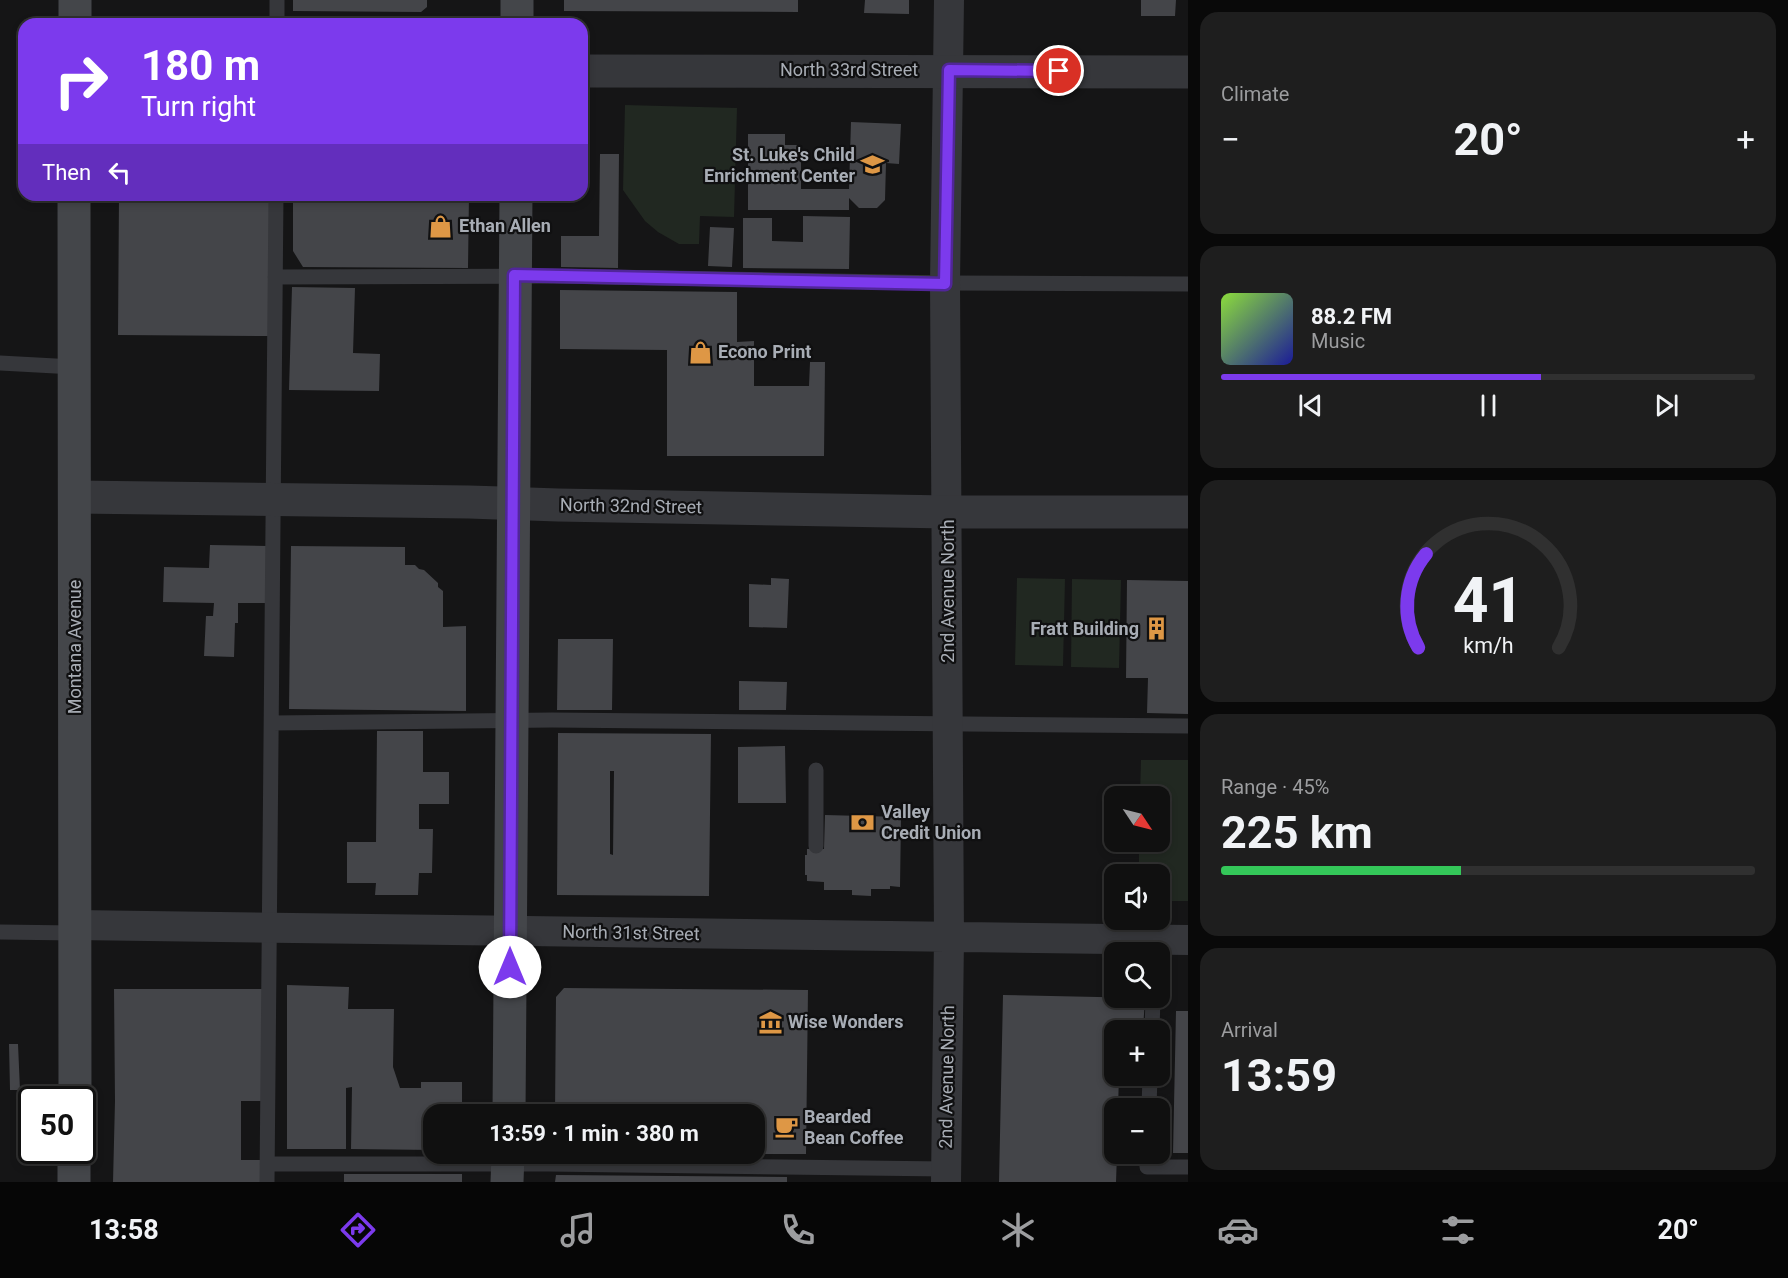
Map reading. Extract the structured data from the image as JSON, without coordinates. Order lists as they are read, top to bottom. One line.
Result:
{"streets":{"main road":["Montana Avenue"],"street":["North 33rd Street","North 32nd Street","2nd Avenue North","North 31st Street"]},"crossings":[["North 33rd Street","2nd Avenue North"],["North 32nd Street","2nd Avenue North"],["North 32nd Street","Montana Avenue"],["2nd Avenue North","North 31st Street"],["Montana Avenue","North 31st Street"]],"places":{"school or university":["St. Luke's Child Enrichment Center"],"shop":["Ethan Allen","Econo Print"],"building":["Fratt Building"],"bank":["Valley Credit Union"],"museum":["Wise Wonders"],"cafe":["Bearded Bean Coffee"]},"north":"bottom right","page":{"tile":["Climate",["Range · 45%","225 km"],["Arrival","13:59"]],"turn":["180 m","Turn right"],"heat":["−","20°","+"],"then":"Then","song":["88.2 FM","Music"],"map_buttons":["+","−"],"limit":"50","trip":"13:59 · 1 min · 380 m","tabs":["13:58","20°"],"gauge":["41","km/h"]}}
